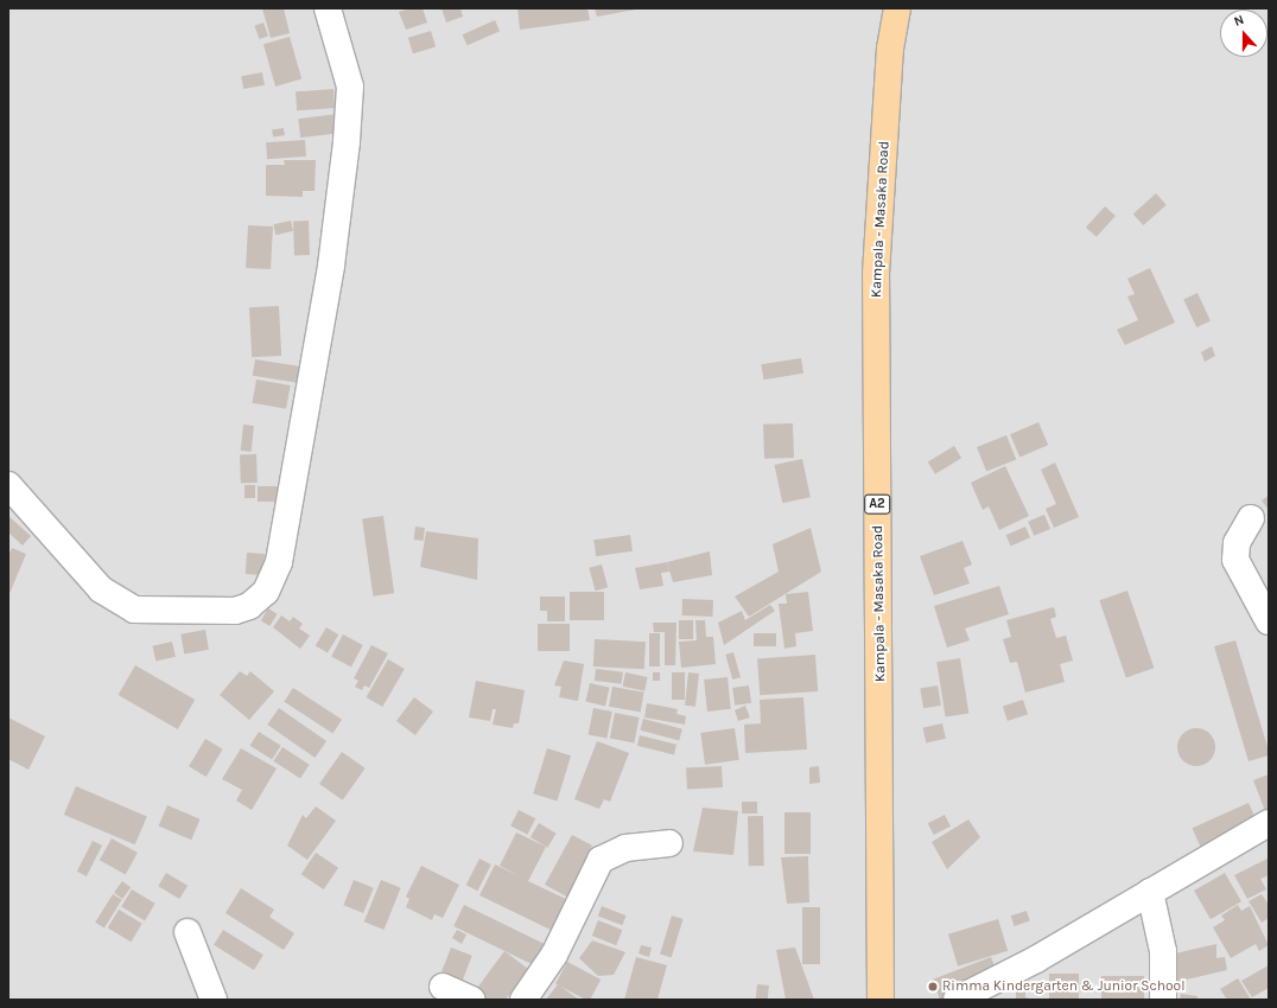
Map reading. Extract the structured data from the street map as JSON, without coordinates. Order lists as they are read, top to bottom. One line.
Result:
{"streets":{"main road":["Kampala - Masaka Road","A2"]},"places":["Rimma Kindergarten & Junior School"],"north":"top"}
